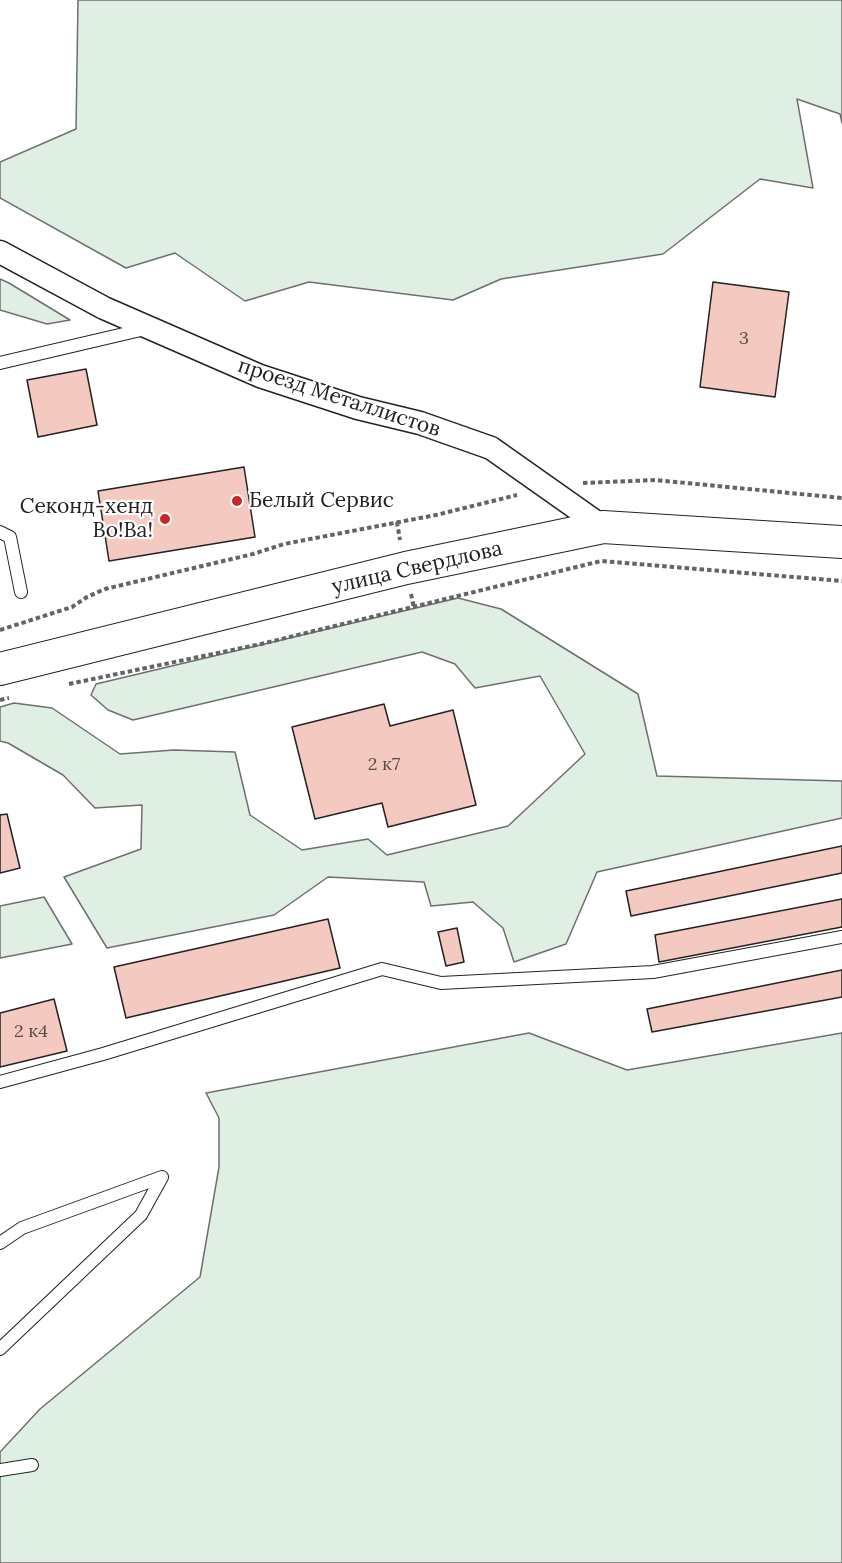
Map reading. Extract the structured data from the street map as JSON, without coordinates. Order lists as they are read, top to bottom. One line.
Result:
{"streets":{"street":["проезд Металлистов","улица Свердлова"]},"crossings":[["проезд Металлистов","улица Свердлова"]],"places":["Белый Сервис","Секонд-хенд Во!Ва!"],"house_numbers":["3","2 к7","2 к4"]}
